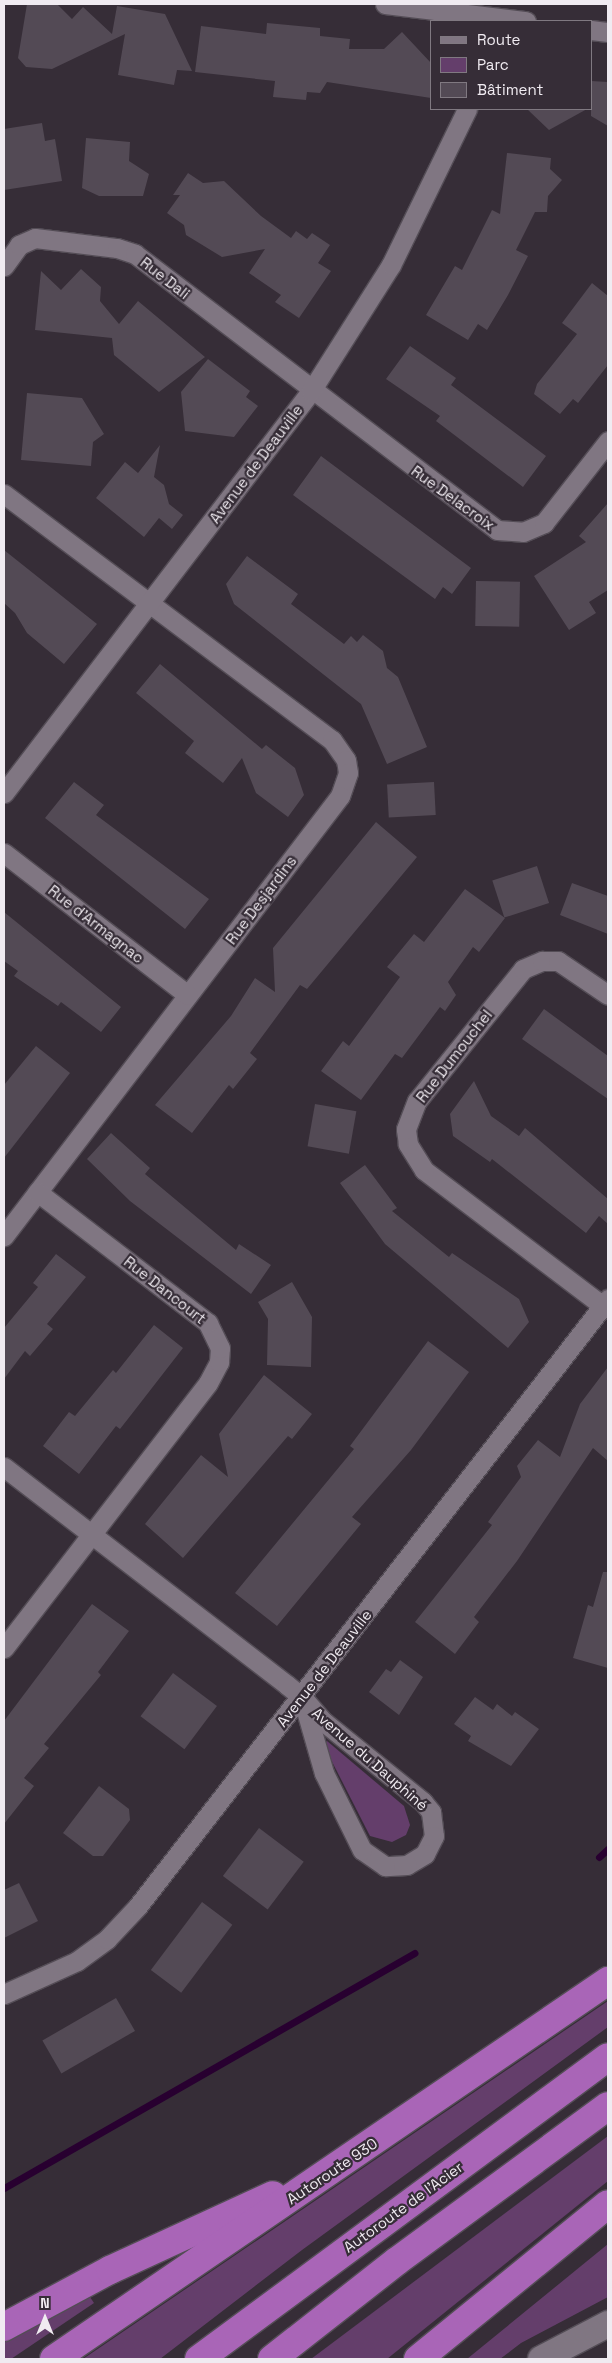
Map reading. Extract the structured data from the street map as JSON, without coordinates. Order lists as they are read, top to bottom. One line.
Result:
{"streets":{"highway":["Autoroute 930","Autoroute de l'Acier"],"street":["Rue Dali","Avenue de Deauville","Rue Delacroix","Rue Desjardins","Rue d'Armagnac","Rue Dumouchel","Rue Dancourt","Avenue du Dauphiné"]},"crossings":[["Rue Dali","Avenue de Deauville"],["Rue Dali","Rue Delacroix"],["Avenue de Deauville","Rue Delacroix"],["Avenue de Deauville","Rue Desjardins"],["Avenue de Deauville","Rue Dumouchel"],["Avenue de Deauville","Avenue du Dauphiné"],["Rue Desjardins","Rue d'Armagnac"],["Rue Desjardins","Rue Dancourt"],["Rue Dancourt","Avenue du Dauphiné"]],"legend":["Route","Parc","Bâtiment"],"north":"top"}
